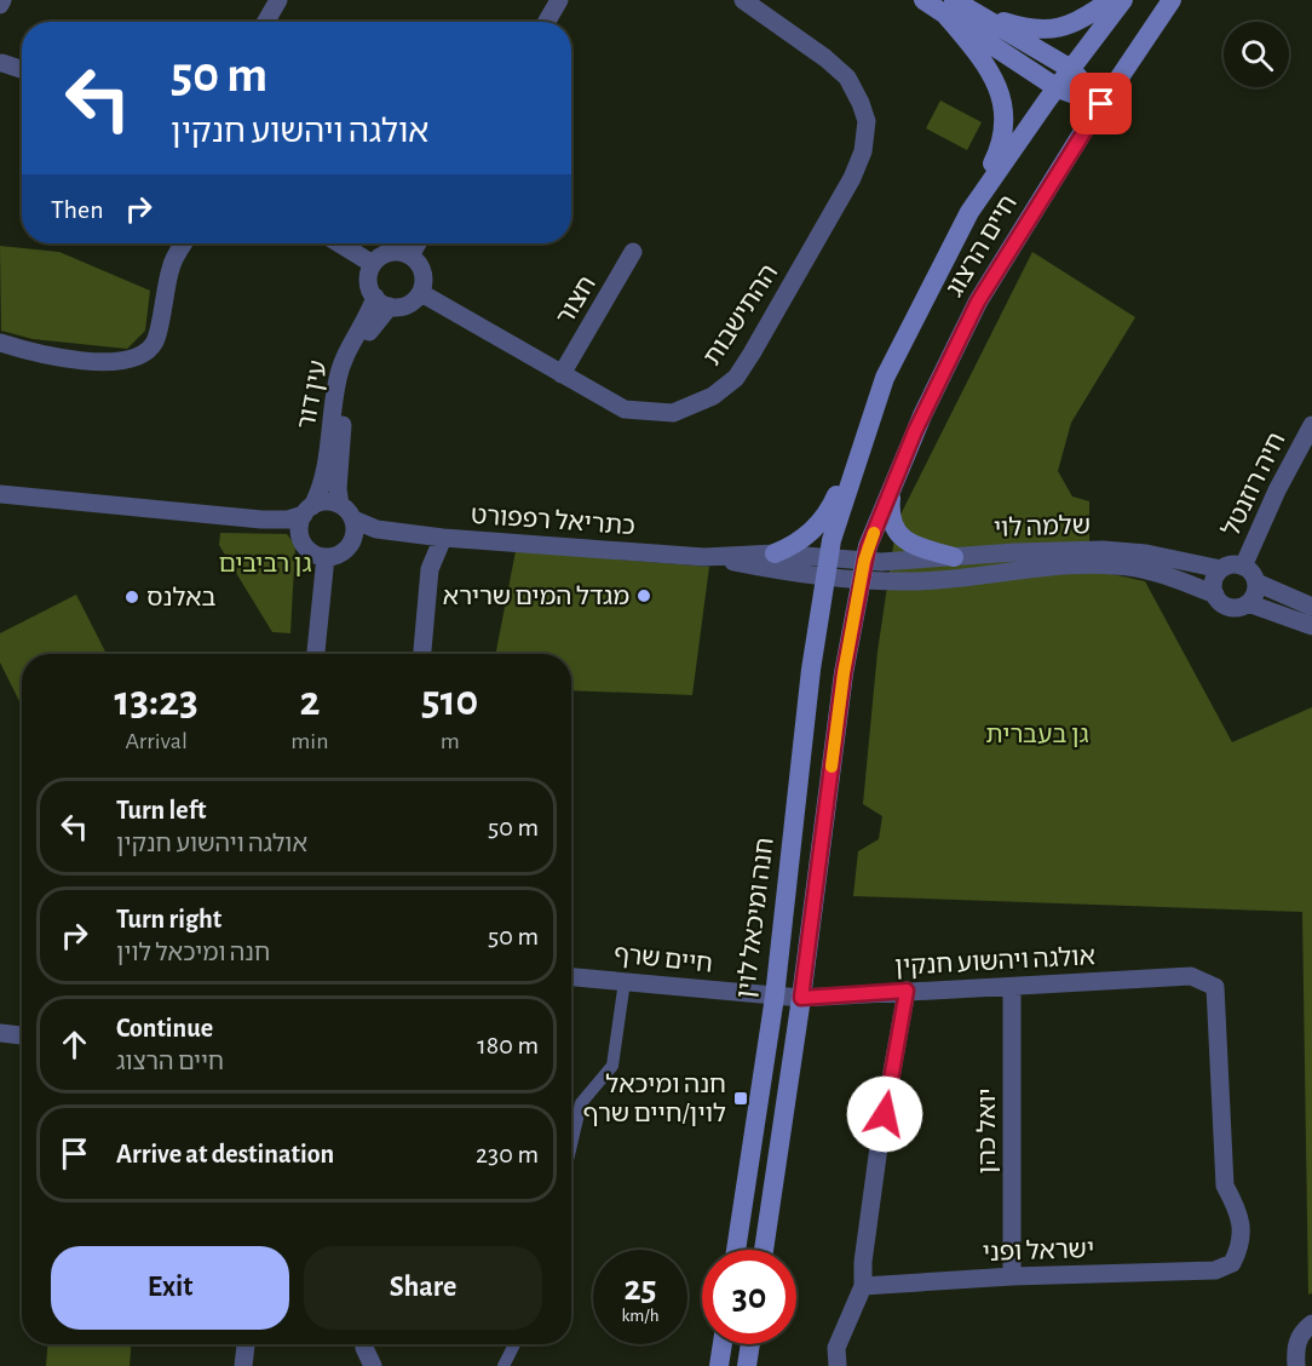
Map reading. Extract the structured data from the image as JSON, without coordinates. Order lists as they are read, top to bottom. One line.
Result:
{"streets":{"main road":["חיים הרצוג","חנה ומיכאל לוין"],"street":["חצור","ההתישבות","עין דור","חיה רוזנטל","כתריאל רפפורט","שלמה לוי","חיים שרף","אולגה ויהשוע חנקין","יואל כהן","ישראל ופני"]},"crossings":[["חיים הרצוג","כתריאל רפפורט"],["חיים הרצוג","שלמה לוי"],["חיים הרצוג","חנה ומיכאל לוין"],["חצור","ההתישבות"],["ההתישבות","עין דור"],["עין דור","כתריאל רפפורט"],["חיה רוזנטל","שלמה לוי"],["כתריאל רפפורט","שלמה לוי"],["כתריאל רפפורט","חנה ומיכאל לוין"],["חנה ומיכאל לוין","חיים שרף"],["חיים שרף","אולגה ויהשוע חנקין"],["אולגה ויהשוע חנקין","יואל כהן"],["אולגה ויהשוע חנקין","ישראל ופני"],["יואל כהן","ישראל ופני"]],"parks":["גן רביבים","גן בעברית"],"places":{"other":["מגדל המים שרירא","באלנס"],"transit":["חנה ומיכאל לוין/חיים שרף"]},"page":{"turn":["50 m","אולגה ויהשוע חנקין"],"then":"Then","eta":["13:23","Arrival","2","min","510","m"],"list":[{"name":"Turn left","note":"אולגה ויהשוע חנקין","value":"50 m"},{"name":"Turn right","note":"חנה ומיכאל לוין","value":"50 m"},{"name":"Continue","note":"חיים הרצוג","value":"180 m"},{"name":"Arrive at destination","value":"230 m"}],"buttons":["Exit","Share"],"speed":"25 km/h","limit":"30"}}
